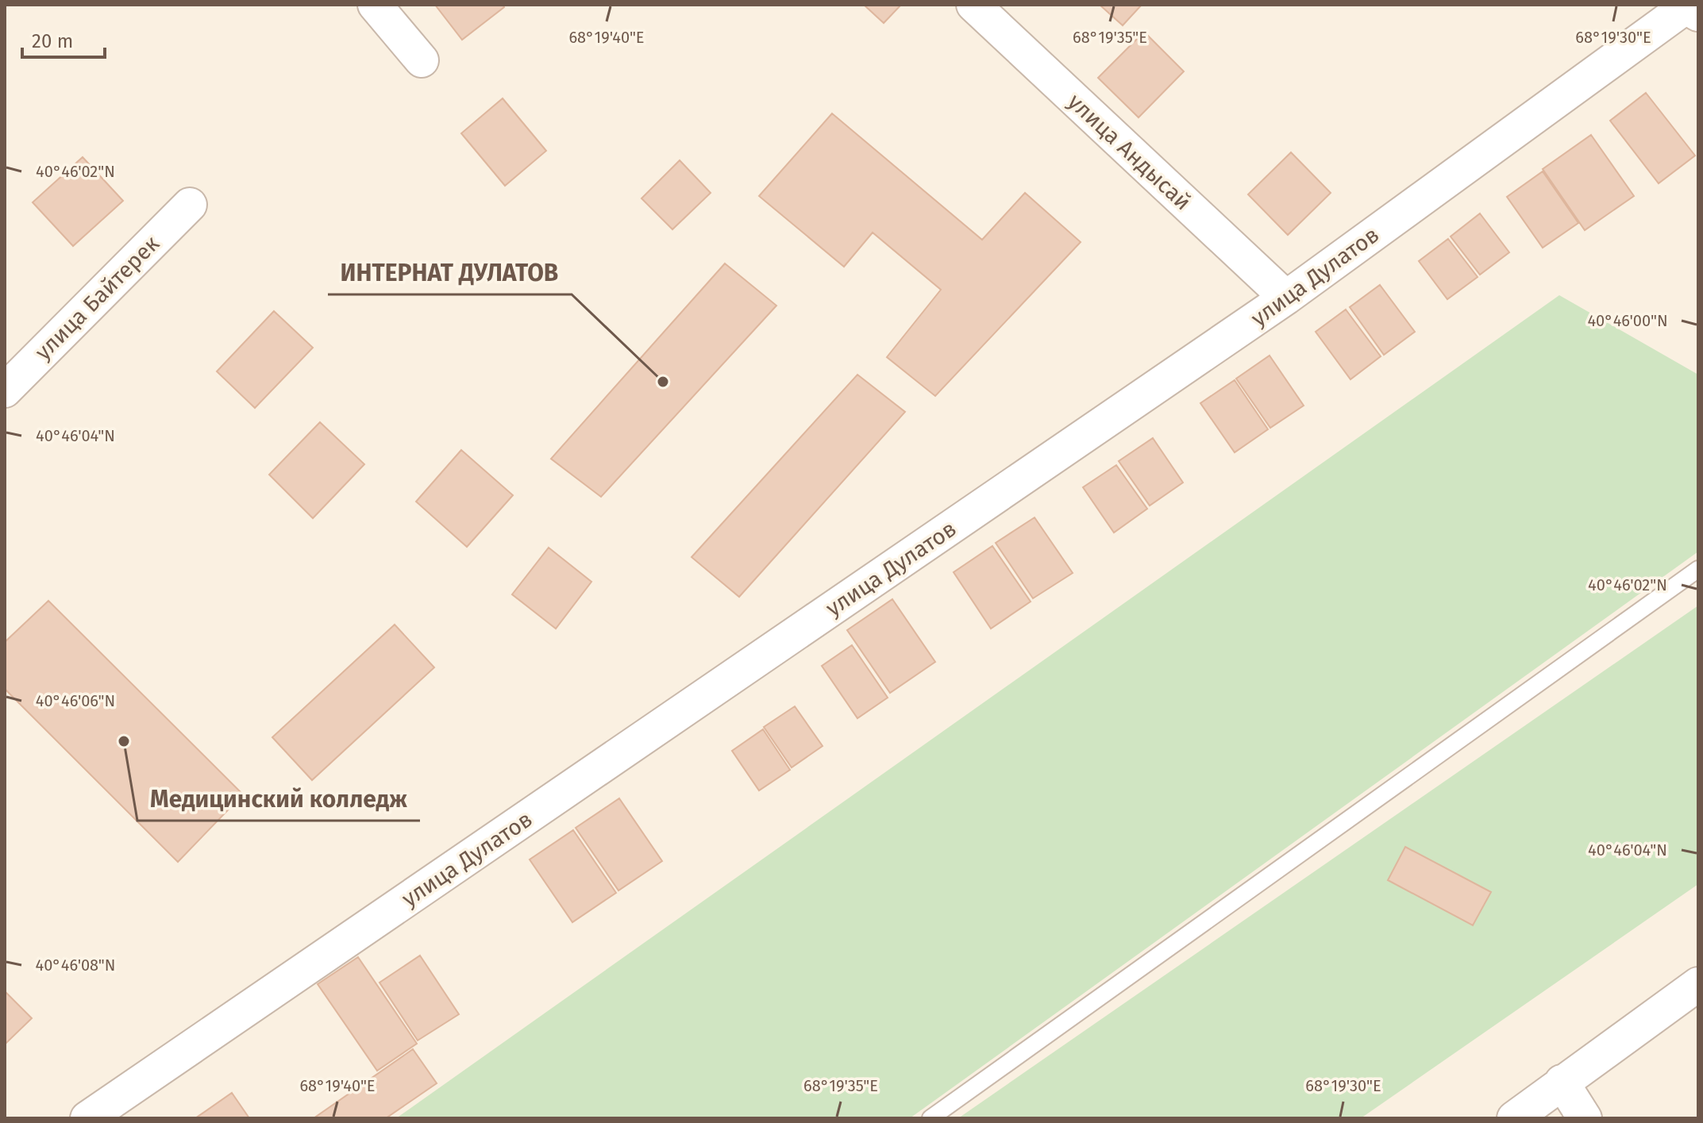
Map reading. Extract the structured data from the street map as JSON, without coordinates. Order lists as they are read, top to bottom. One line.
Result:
{"streets":{"street":["улица Андысай","улица Дулатов","улица Байтерек"]},"crossings":[["улица Андысай","улица Дулатов"]],"places":["ИНТЕРНАТ ДУЛАТОВ","Медицинский колледж"],"scale_bar":"20 m","coordinates":["68°19'40\"E","68°19'35\"E","68°19'30\"E","40°46'02\"N","40°46'00\"N","40°46'04\"N","40°46'06\"N","40°46'08\"N"]}
